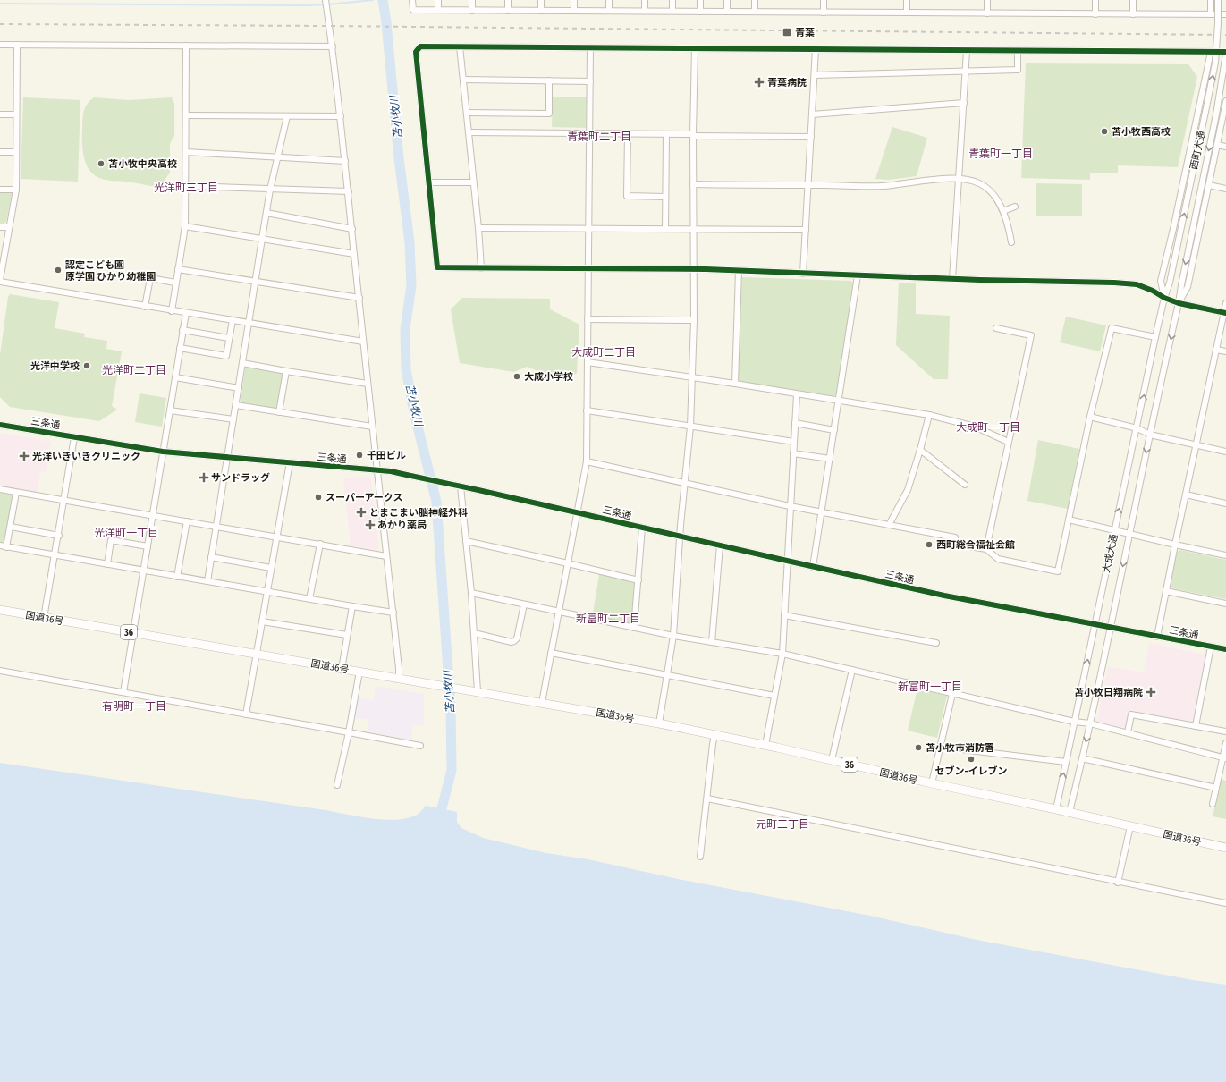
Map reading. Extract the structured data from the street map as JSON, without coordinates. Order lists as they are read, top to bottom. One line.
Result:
{"streets":{"highway":["国道36号","36"],"street":["西町大通","三条通","大成大通"]},"crossings":[["西町大通","大成大通"],["三条通","大成大通"],["大成大通","国道36号"]],"districts":["青葉町二丁目","青葉町一丁目","光洋町三丁目","大成町二丁目","光洋町二丁目","大成町一丁目","光洋町一丁目","新富町二丁目","新富町一丁目","有明町一丁目","元町三丁目"],"water":["苫小牧川"],"places":{"transit":["青葉"],"health":["青葉病院","光洋いきいきクリニック","サンドラッグ","とまこまい脳神経外科","あかり薬局","苫小牧日翔病院"],"other":["苫小牧西高校","苫小牧中央高校","認定こども園 原学園 ひかり幼稚園","光洋中学校","大成小学校","千田ビル","スーパーアークス","西町総合福祉会館","苫小牧市消防署","セブン-イレブン"]}}
